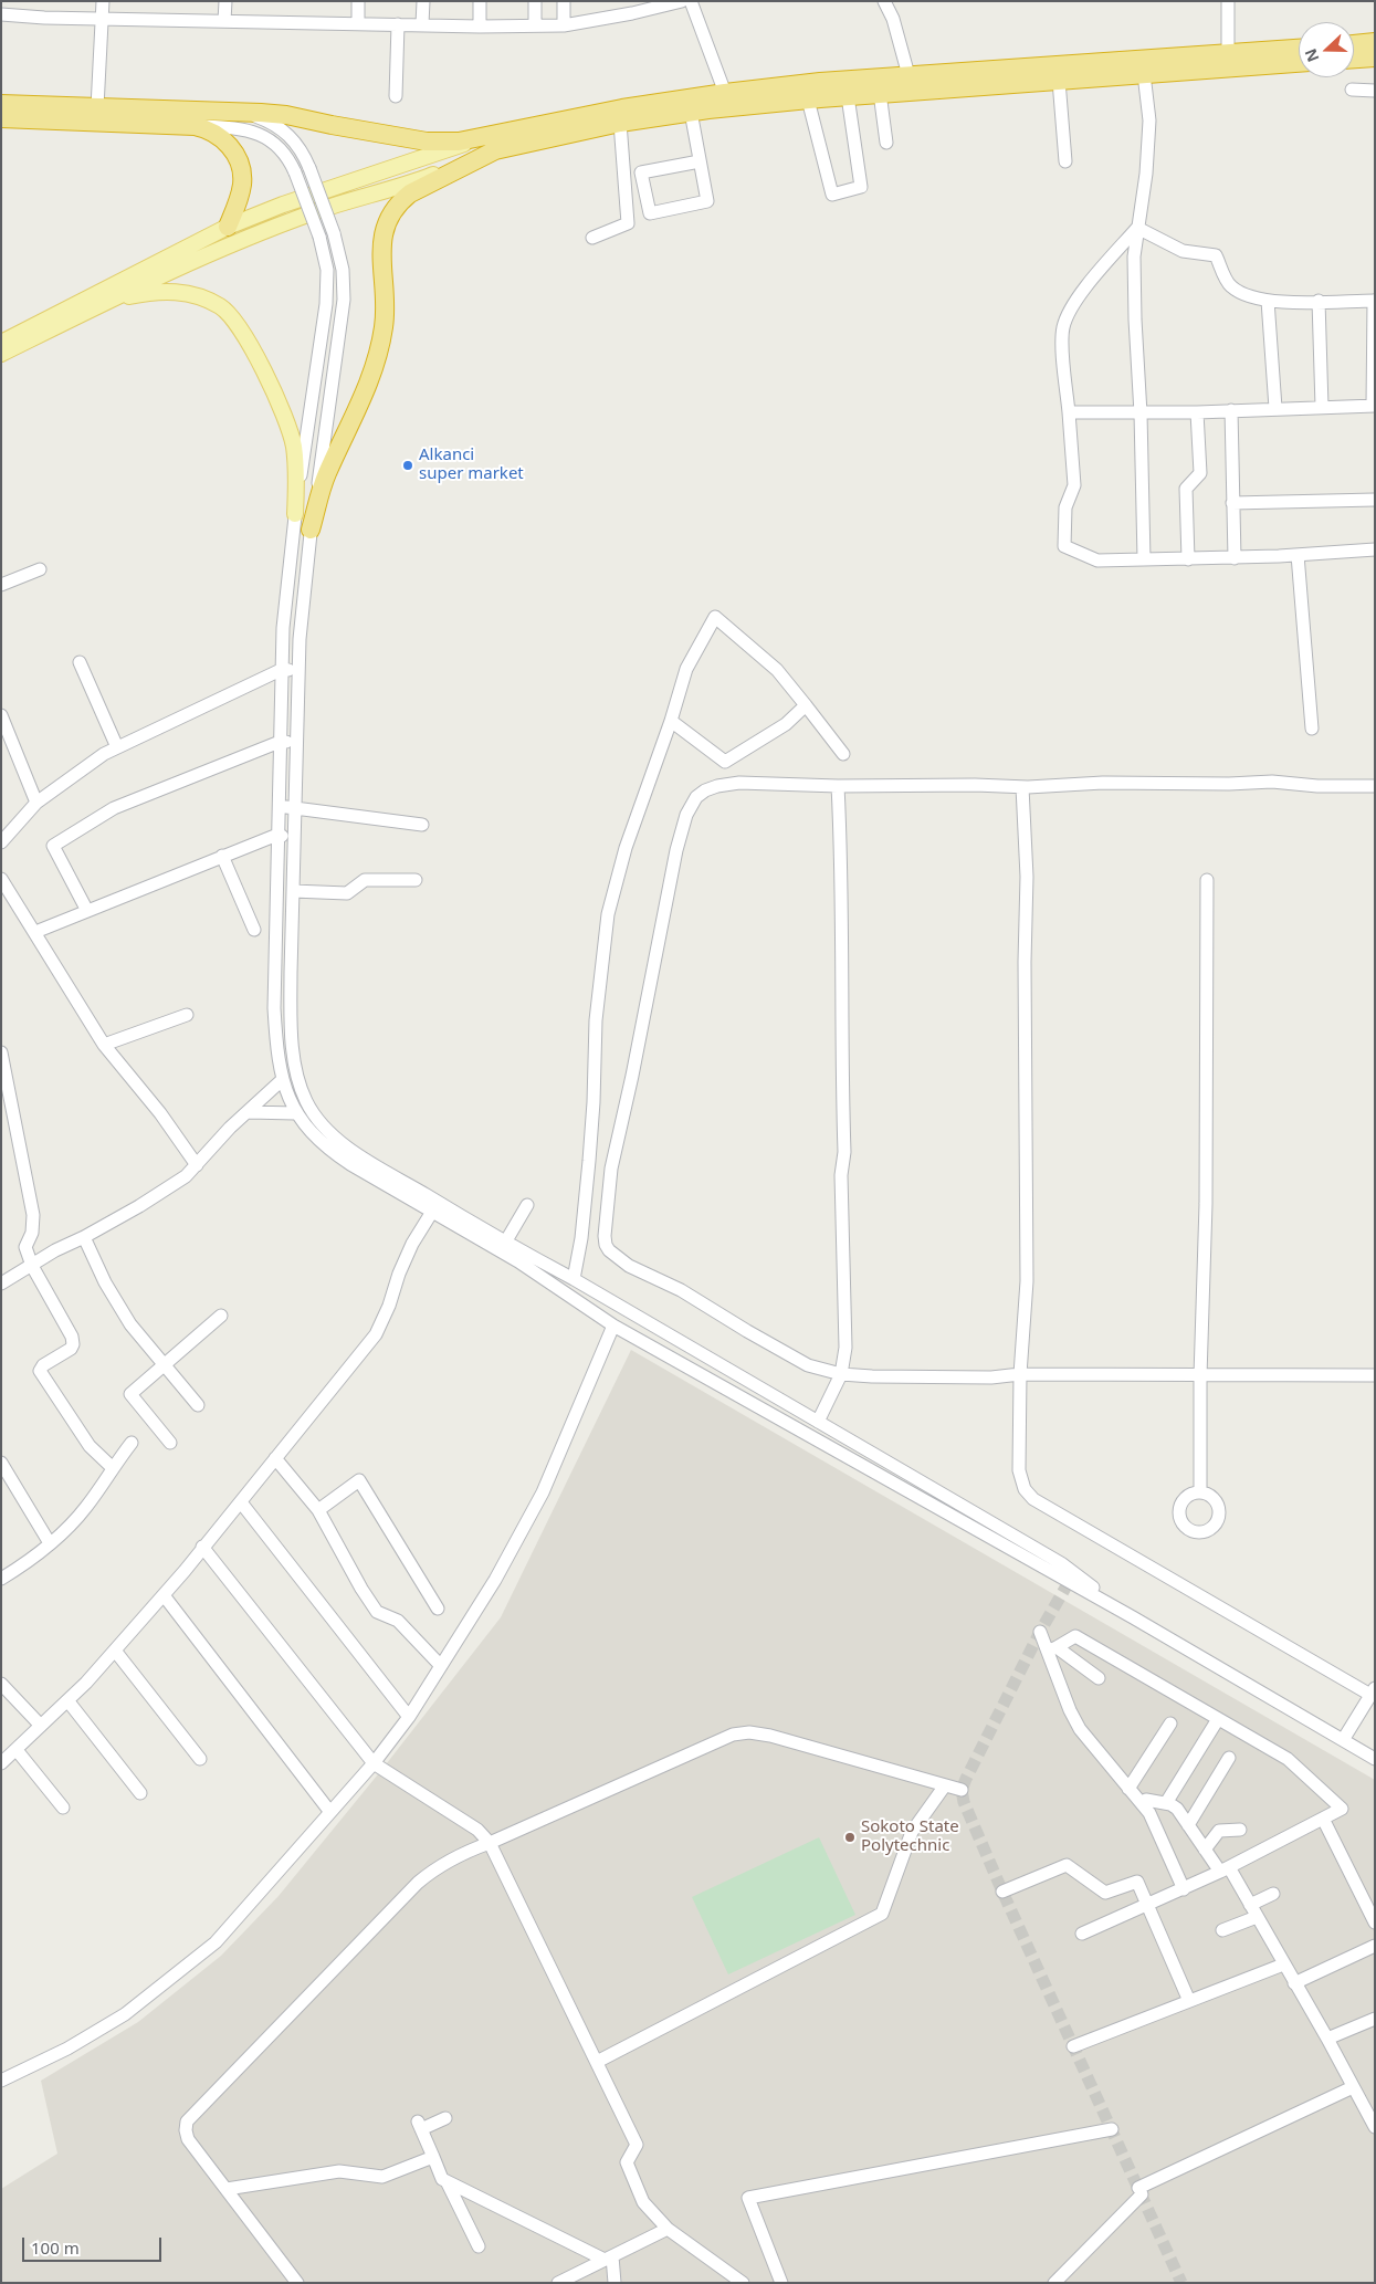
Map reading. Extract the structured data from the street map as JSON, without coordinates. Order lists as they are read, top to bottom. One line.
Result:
{"places":["Alkanci super market","Sokoto State Polytechnic"],"scale_bar":"100 m","north":"left"}
